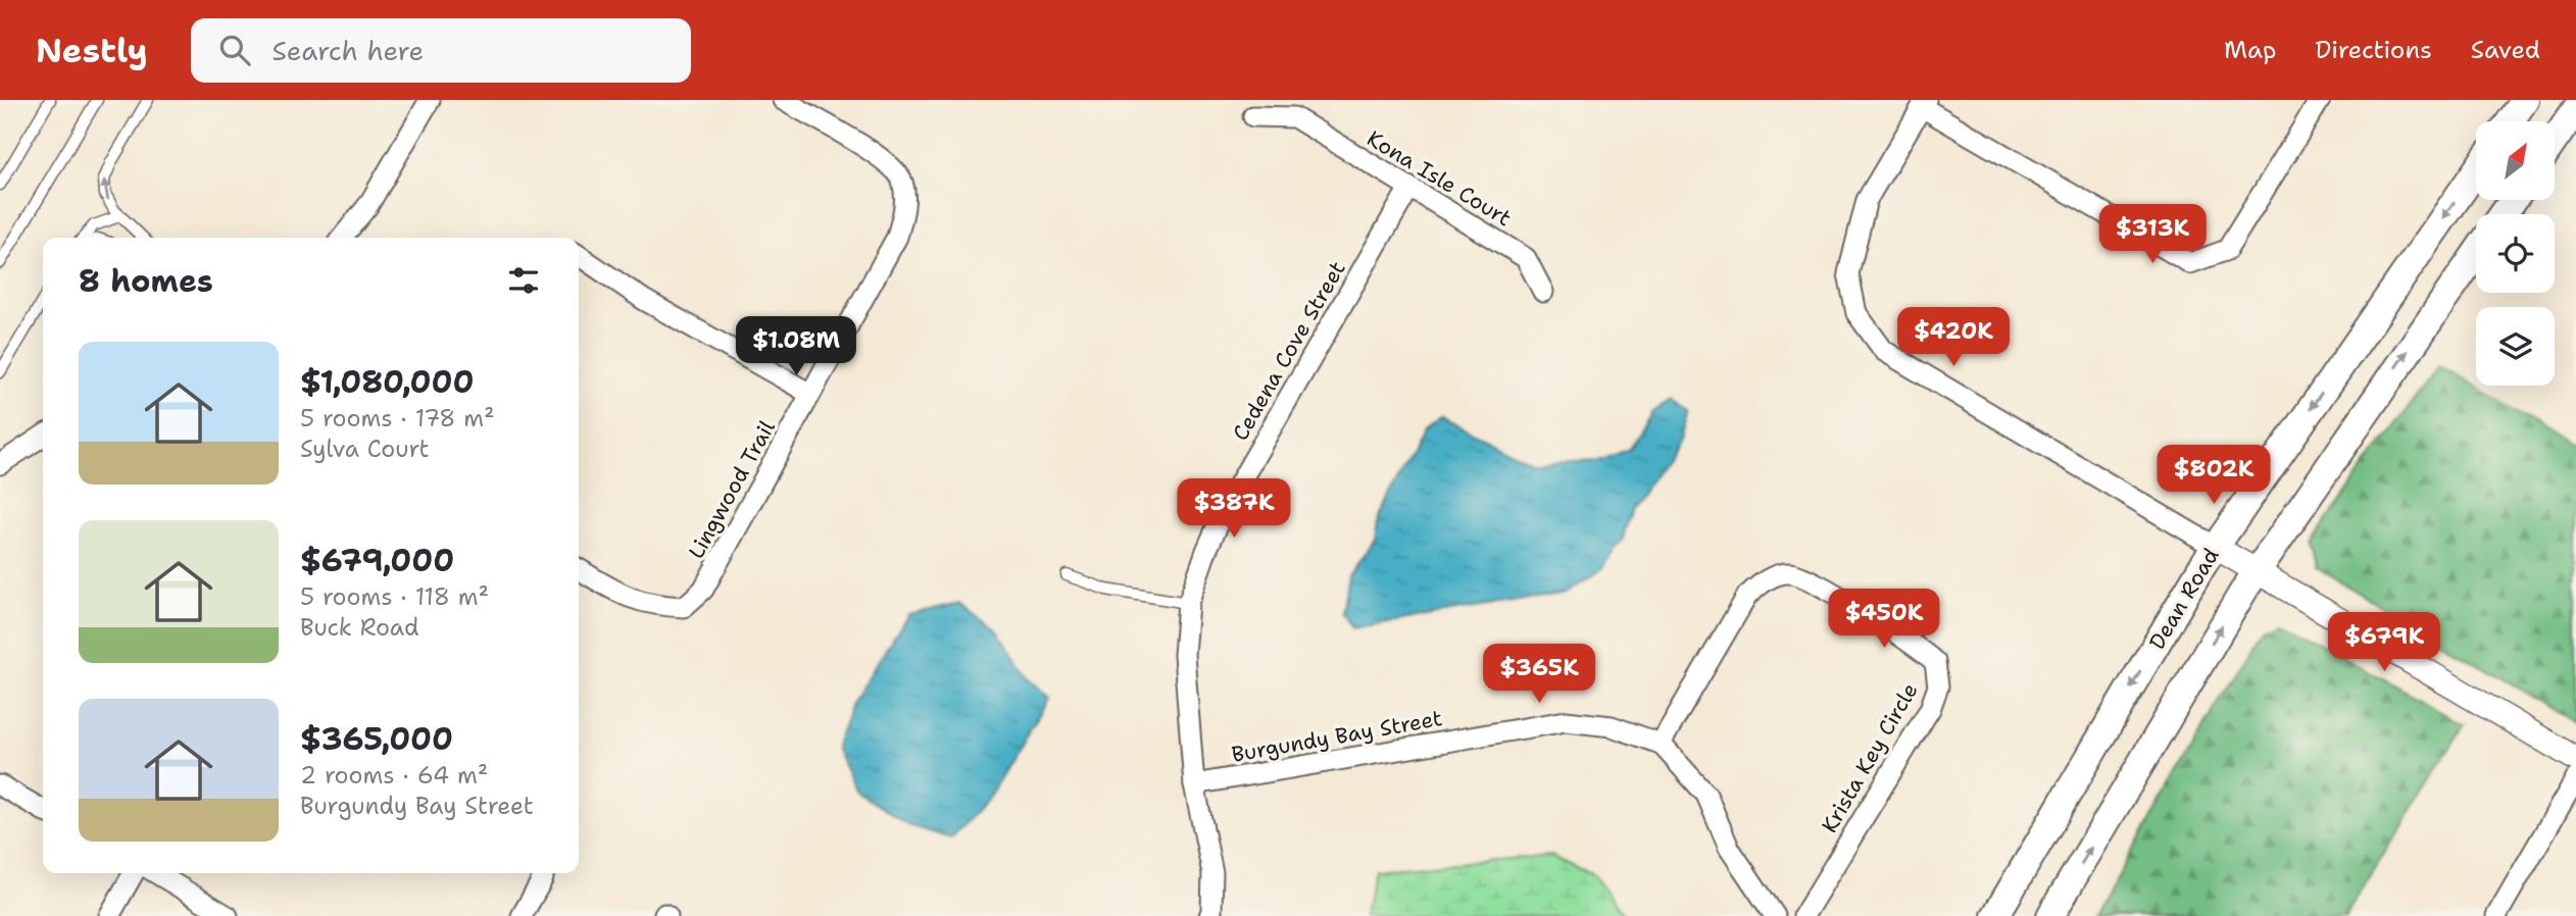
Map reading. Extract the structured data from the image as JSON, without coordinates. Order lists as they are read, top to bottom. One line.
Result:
{"streets":{"main road":["Dean Road"],"street":["Kona Isle Court","Cedena Cove Street","Lingwood Trail","Burgundy Bay Street","Krista Key Circle"]},"crossings":[["Kona Isle Court","Cedena Cove Street"],["Cedena Cove Street","Burgundy Bay Street"],["Burgundy Bay Street","Krista Key Circle"]],"north":"top right","page":{"header":"Nestly","search":"Search here","nav":["Map","Directions","Saved"],"price":["$313K","$420K","$1.08M","$802K","$387K","$450K","$679K","$365K"],"heading":"8 homes","list":[{"name":"$1,080,000","note":"5 rooms · 178 m² · Sylva Court"},{"name":"$679,000","note":"5 rooms · 118 m² · Buck Road"},{"name":"$365,000","note":"2 rooms · 64 m² · Burgundy Bay Street"}]}}
